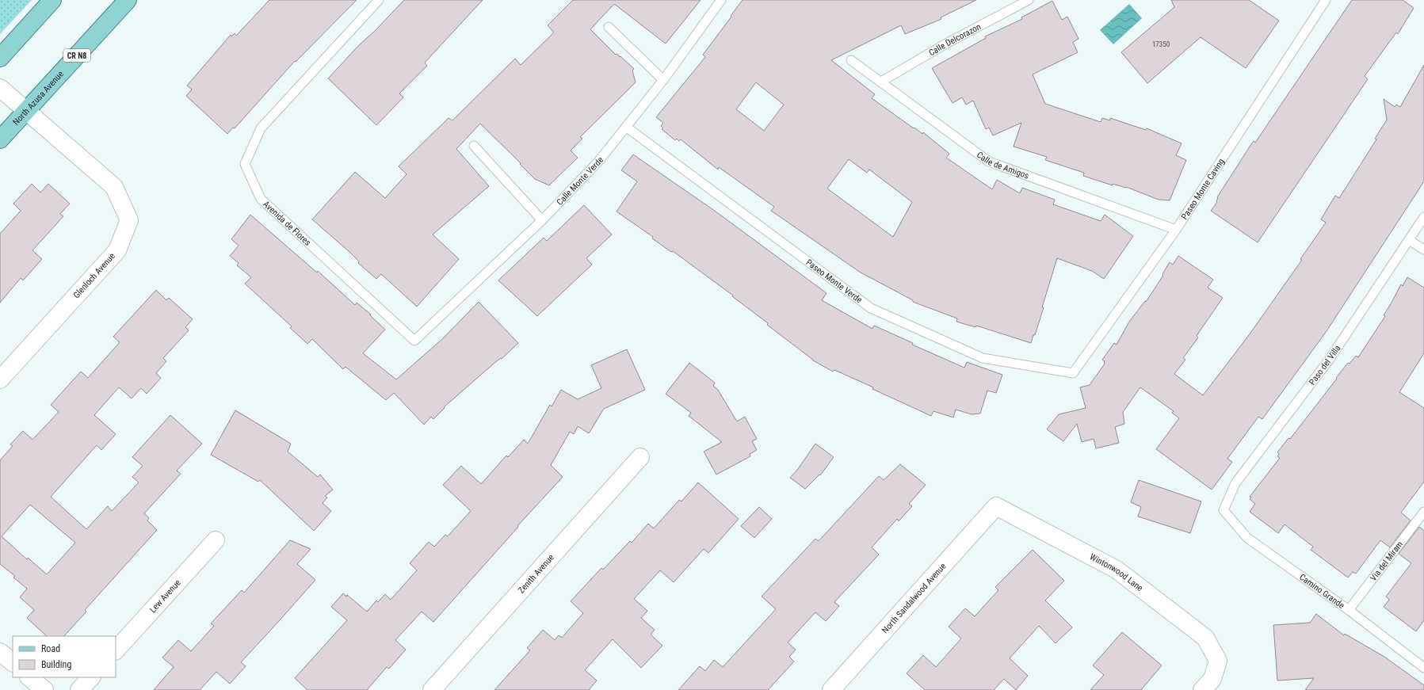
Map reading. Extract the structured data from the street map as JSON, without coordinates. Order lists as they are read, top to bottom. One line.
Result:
{"streets":{"main road":["CR N8","North Azusa Avenue"],"street":["Glenloch Avenue","Wintonwood Lane","Zenith Avenue","Lew Avenue","North Sandalwood Avenue"],"lane":["Calle Delcorazon","Calle de Amigos","Calle Monte Verde","Paseo Monte Caving","Avenida de Flores","Paseo Monte Verde","Paso del Villa","Via del Miram","Camino Grande"]},"crossings":[["Calle Delcorazon","Calle de Amigos"],["North Azusa Avenue","Glenloch Avenue"],["Calle de Amigos","Paseo Monte Caving"],["Calle Monte Verde","Avenida de Flores"],["Calle Monte Verde","Paseo Monte Verde"],["Paseo Monte Caving","Paseo Monte Verde"],["Paso del Villa","Camino Grande"],["Via del Miram","Camino Grande"],["Wintonwood Lane","North Sandalwood Avenue"]],"house_numbers":["17350"],"legend":["Road","Building"]}
